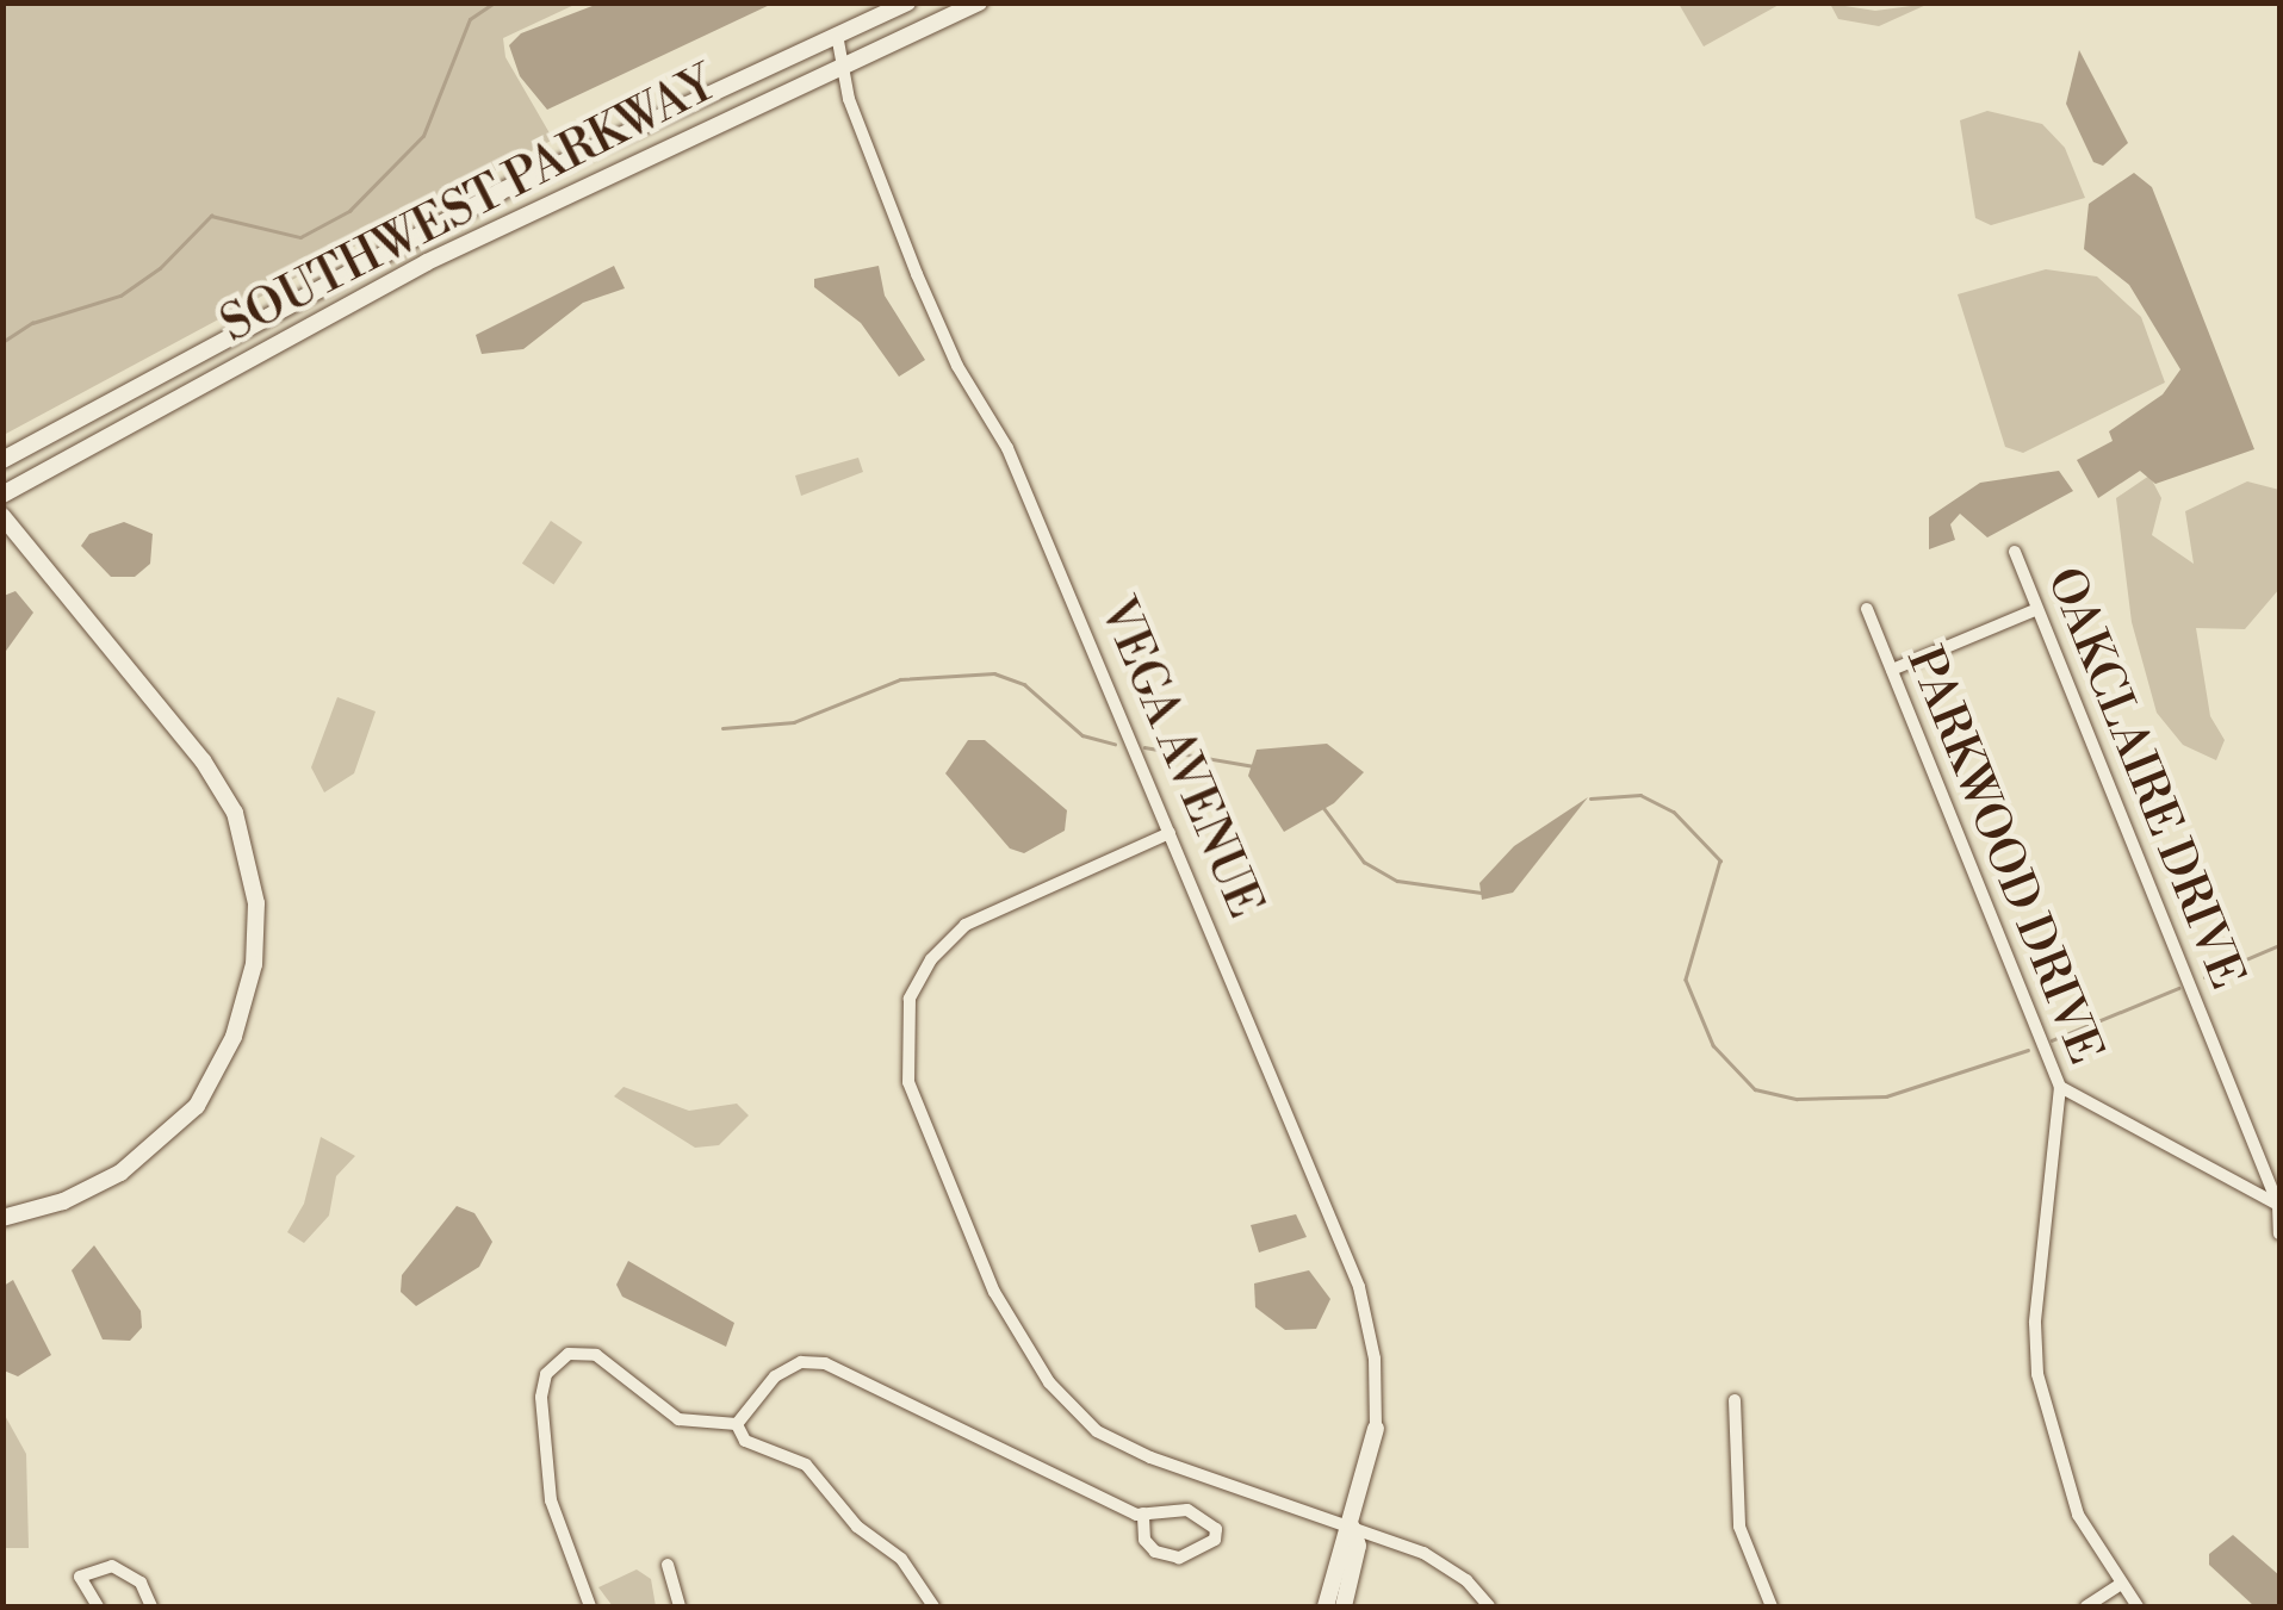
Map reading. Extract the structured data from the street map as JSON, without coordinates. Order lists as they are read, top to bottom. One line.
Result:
{"streets":{"main road":["SOUTHWEST PARKWAY","VEGA AVENUE"],"street":["OAKCLAIRE DRIVE","PARKWOOD DRIVE"]},"crossings":[["SOUTHWEST PARKWAY","VEGA AVENUE"]]}
